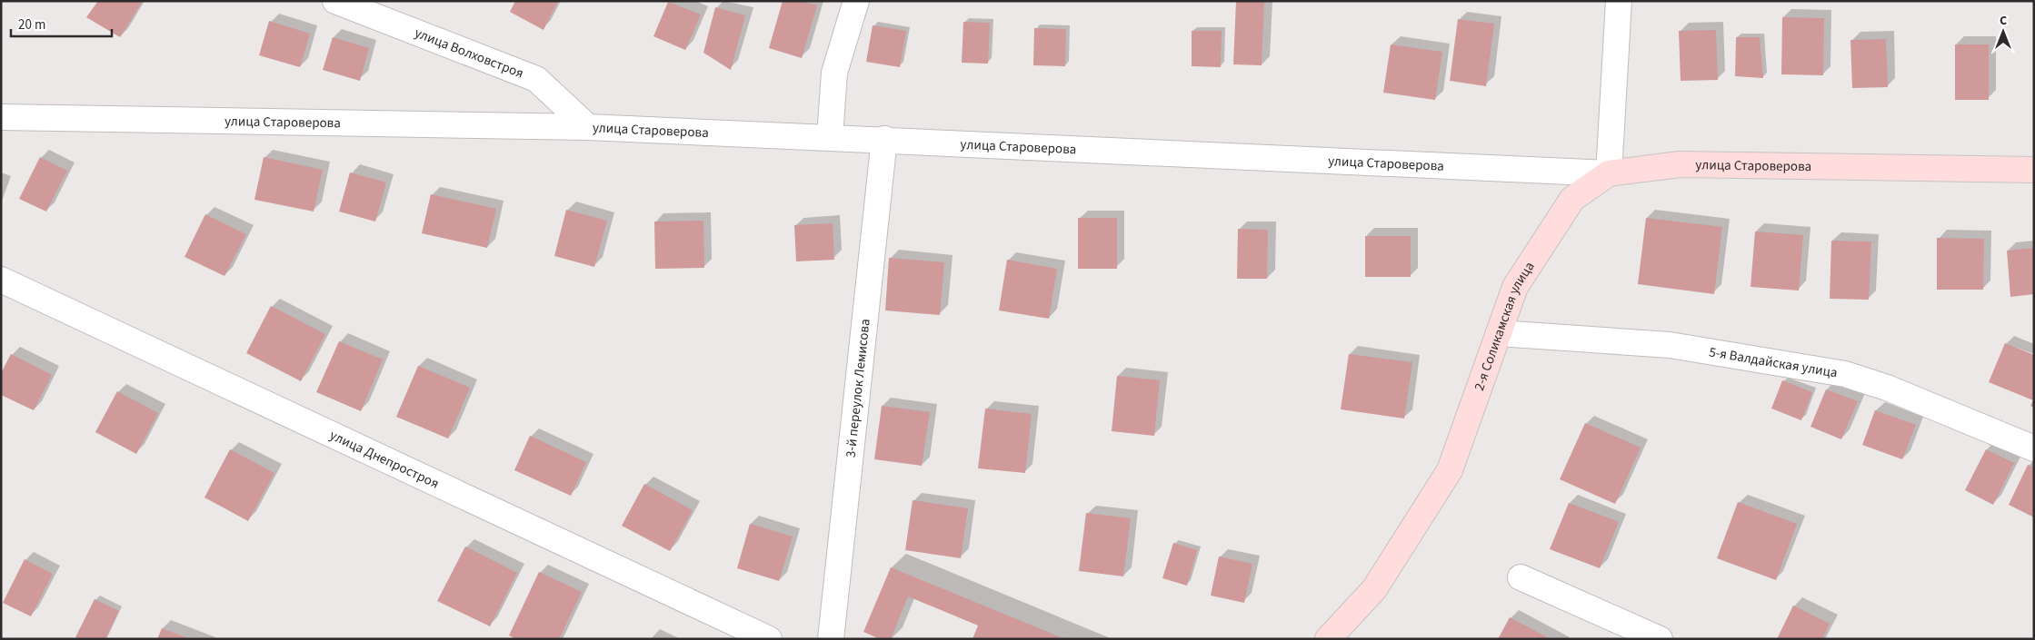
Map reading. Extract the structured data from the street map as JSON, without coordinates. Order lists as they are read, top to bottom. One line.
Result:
{"streets":{"main road":["улица Староверова","2-я Соликамская улица"],"street":["улица Волховстроя","5-я Валдайская улица","3-й переулок Лемисова","улица Днепростроя"]},"crossings":[["улица Волховстроя","улица Староверова"],["улица Староверова","2-я Соликамская улица"],["улица Староверова","3-й переулок Лемисова"],["2-я Соликамская улица","5-я Валдайская улица"]],"scale_bar":"20 m","north":"top"}
